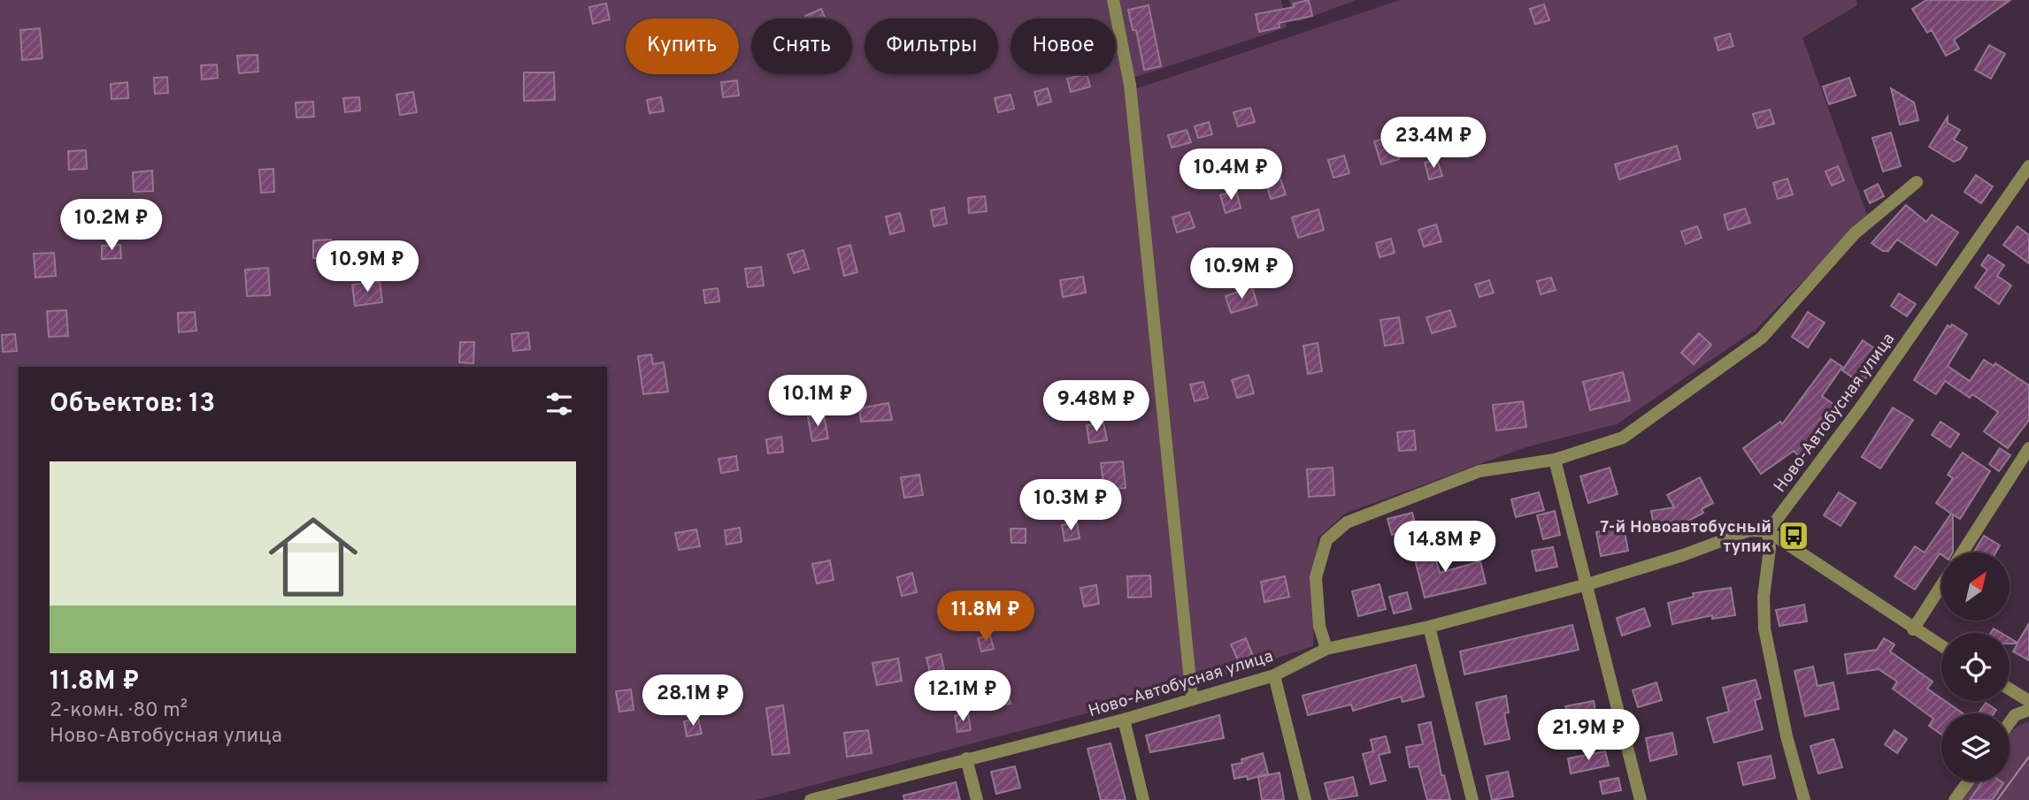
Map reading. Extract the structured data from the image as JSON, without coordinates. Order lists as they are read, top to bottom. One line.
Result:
{"streets":{"street":["Ново-Автобусная улица"]},"places":{"bus stop":["7-й Новоавтобусный тупик"]},"north":"top right","page":{"chip":["Купить","Снять","Фильтры","Новое"],"price":["23.4M ₽","10.4M ₽","10.2M ₽","10.9M ₽","10.9M ₽","10.1M ₽","9.48M ₽","10.3M ₽","14.8M ₽","11.8M ₽","12.1M ₽","28.1M ₽","21.9M ₽"],"heading":"Объектов: 13","list":[{"name":"11.8M ₽","note":"2-комн. · 80 m² · Ново-Автобусная улица"}]}}
